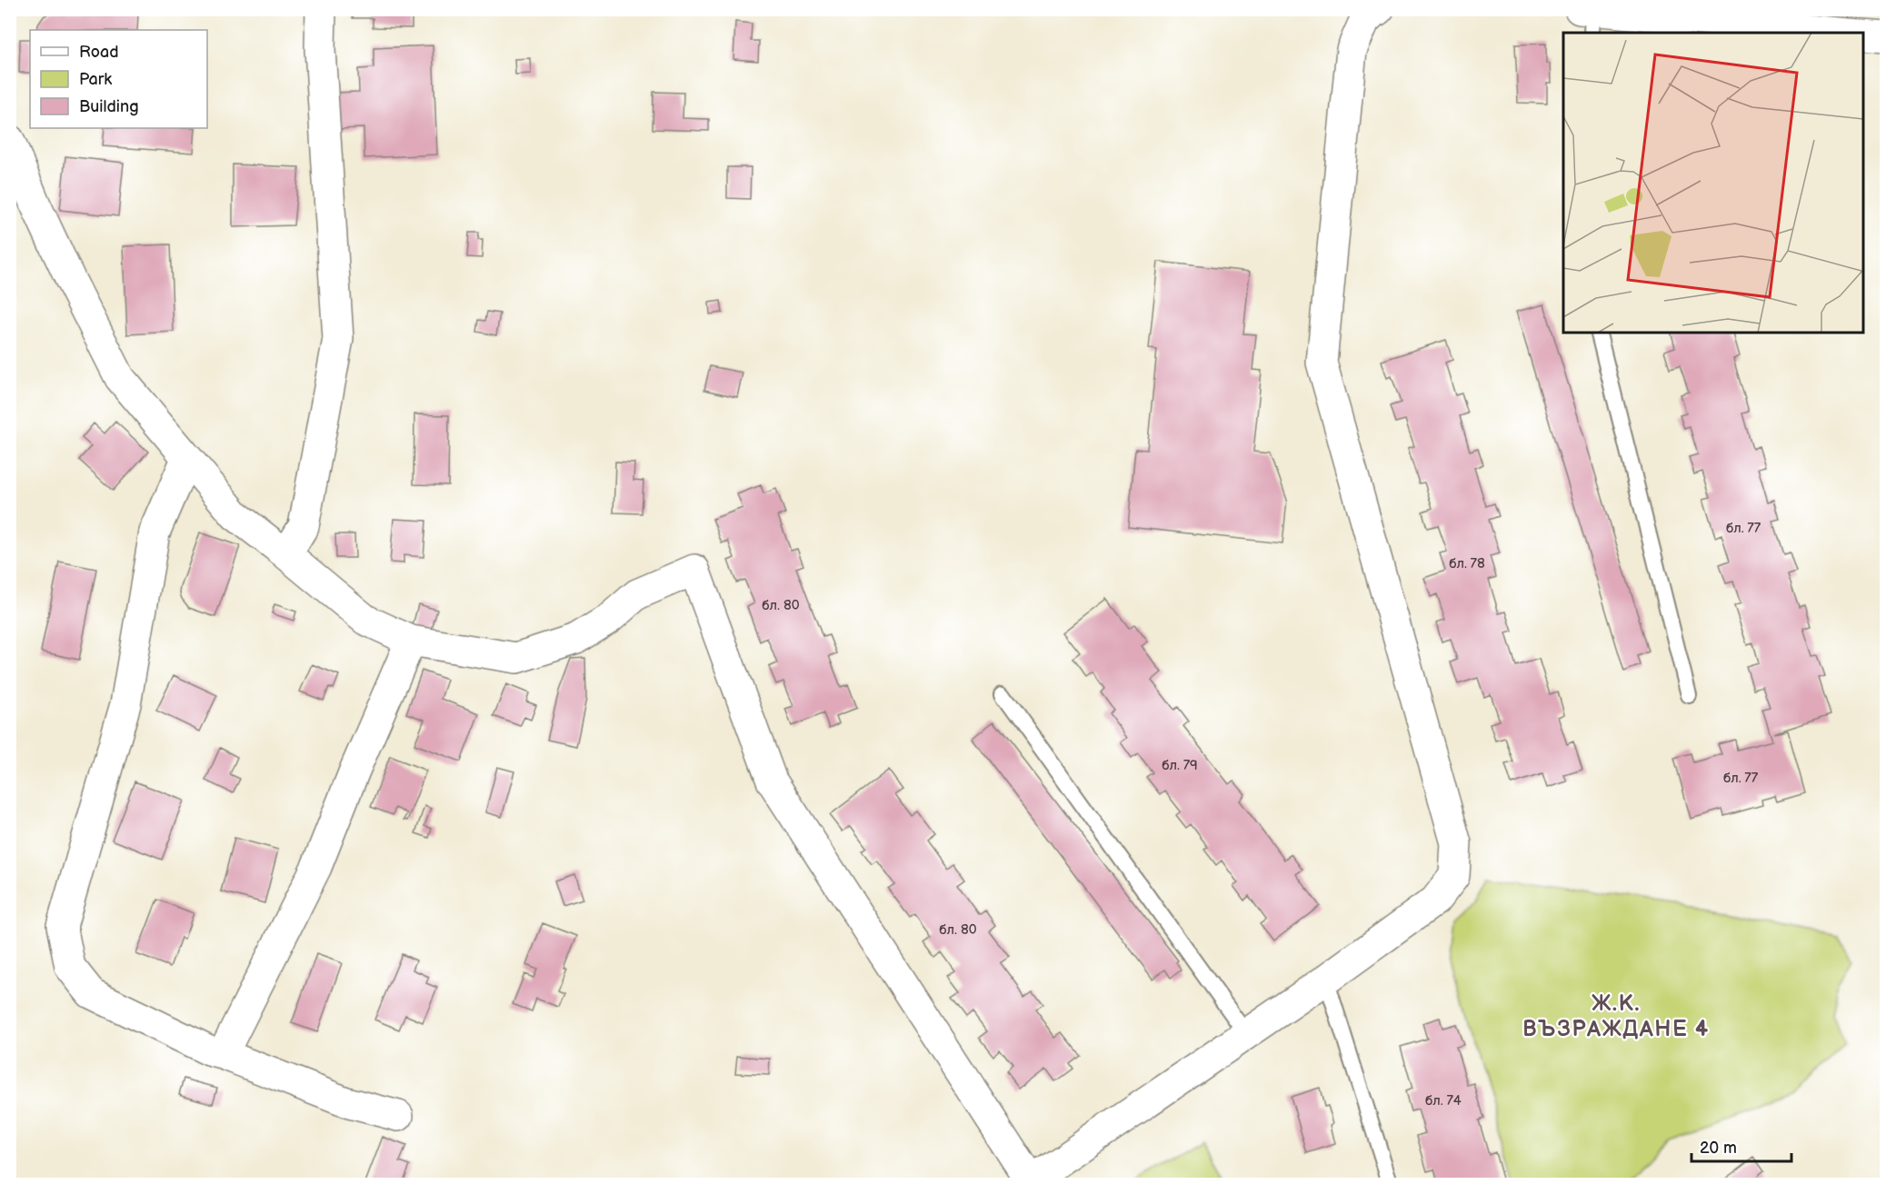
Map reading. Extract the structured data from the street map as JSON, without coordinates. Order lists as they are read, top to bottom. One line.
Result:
{"districts":["Ж.К. ВЪЗРАЖДАНЕ 4"],"house_numbers":["бл. 77","бл. 78","бл. 80","бл. 79","бл. 77","бл. 80","бл. 74"],"legend":["Road","Park","Building"],"scale_bar":"20 m"}
